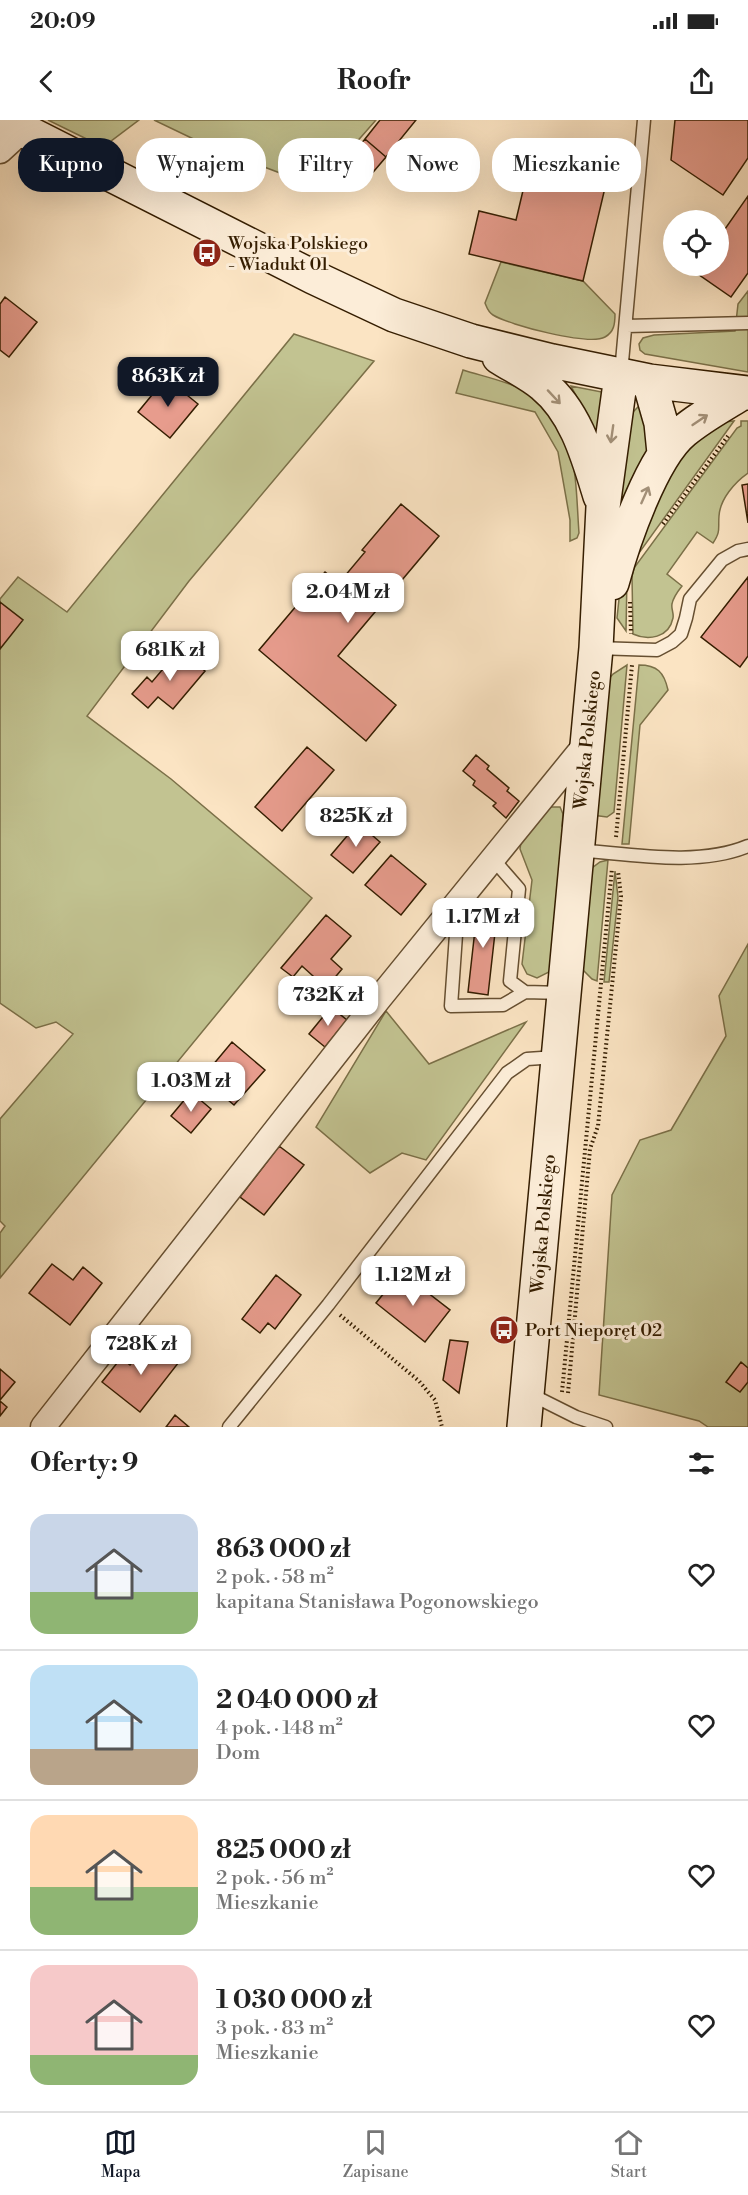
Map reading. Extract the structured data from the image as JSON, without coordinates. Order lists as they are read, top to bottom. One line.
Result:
{"streets":{"street":["Wojska Polskiego"]},"places":{"bus stop":["Wojska Polskiego - Wiadukt 01","Port Nieporęt 02"]},"page":{"status":"20:09","header":"Roofr","chip":["Kupno","Wynajem","Filtry","Nowe","Mieszkanie"],"price":["863K zł","2.04M zł","681K zł","825K zł","1.17M zł","732K zł","1.03M zł","1.12M zł","728K zł"],"heading":"Oferty: 9","list":[{"name":"863 000 zł","note":"2 pok. · 58 m² · kapitana Stanisława Pogonowskiego"},{"name":"2 040 000 zł","note":"4 pok. · 148 m² · Dom"},{"name":"825 000 zł","note":"2 pok. · 56 m² · Mieszkanie"},{"name":"1 030 000 zł","note":"3 pok. · 83 m² · Mieszkanie"}],"tabs":["Mapa","Zapisane","Start"]}}
